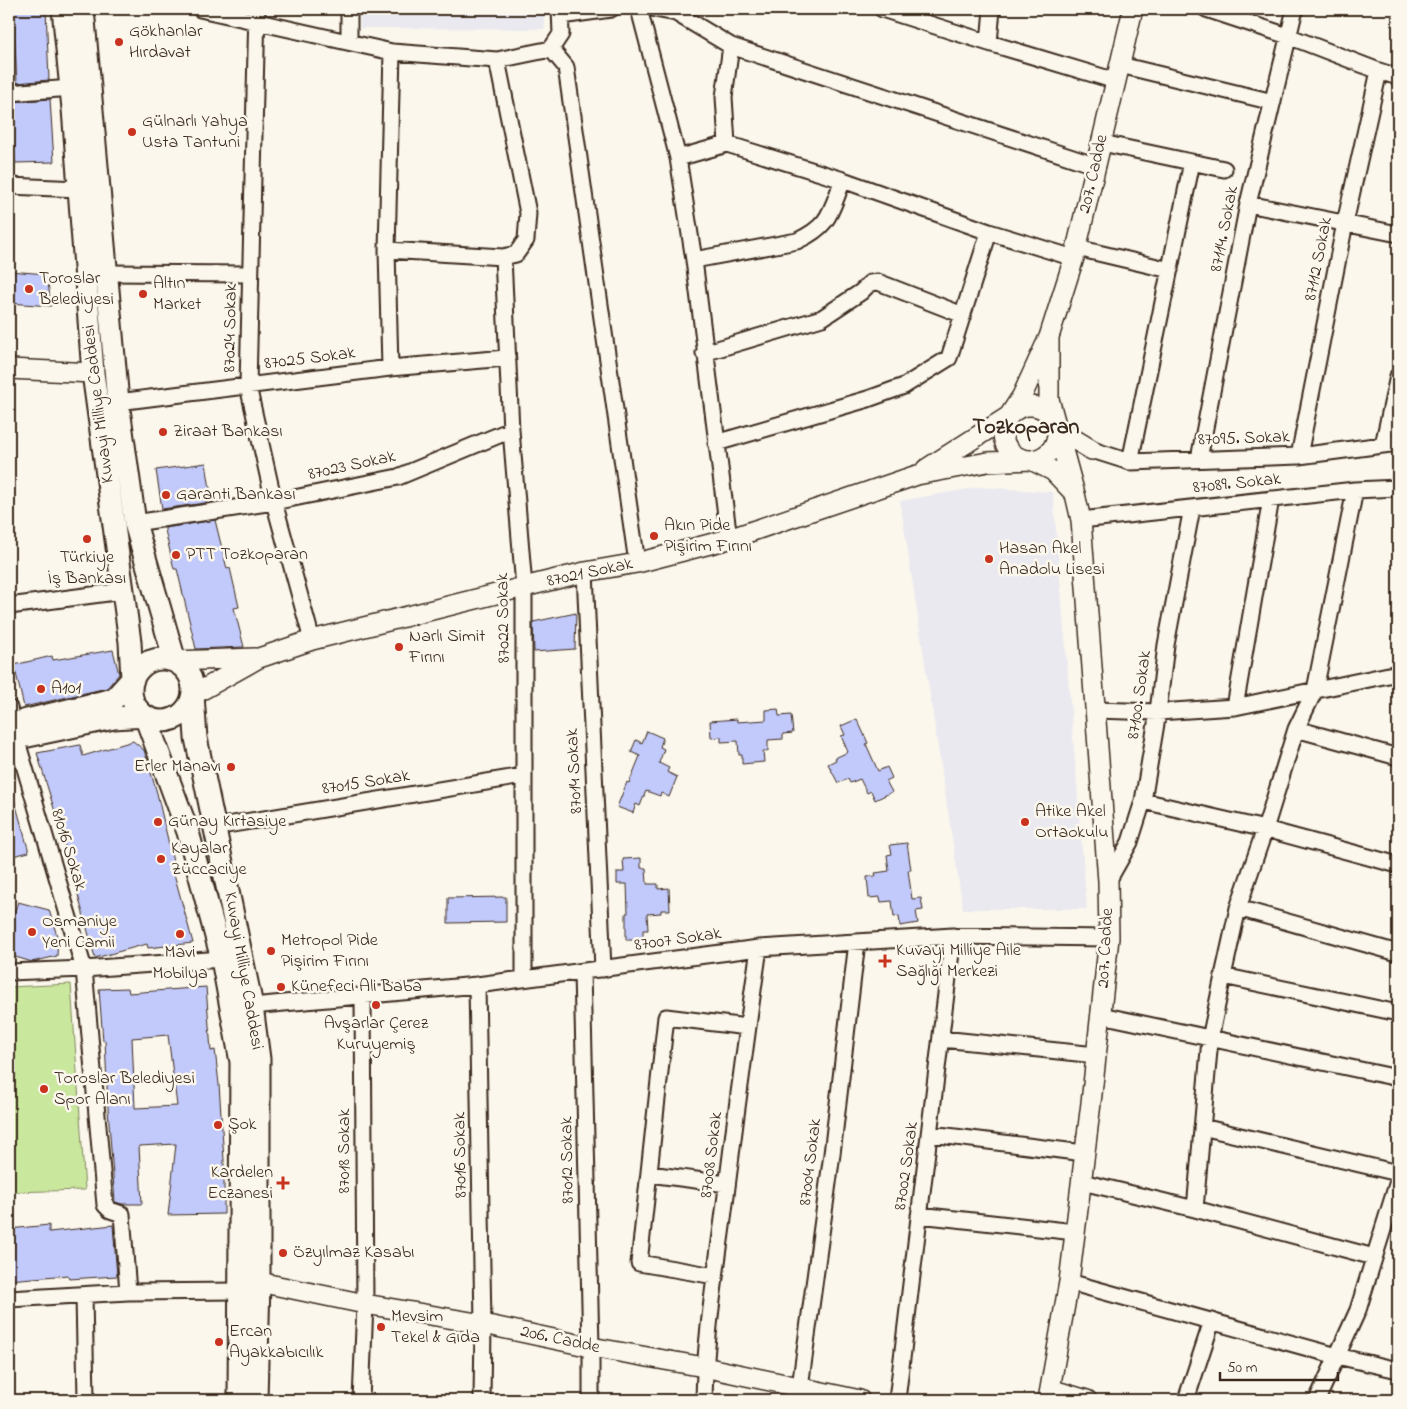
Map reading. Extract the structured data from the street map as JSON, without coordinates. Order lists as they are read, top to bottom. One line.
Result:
{"streets":{"main road":["Kuvayi Milliye Caddesi"],"street":["207. Cadde","87114. Sokak","87112 Sokak","87024 Sokak","87025 Sokak","87095. Sokak","87023 Sokak","87089. Sokak","87021 Sokak","87022 Sokak","87100. Sokak","87014 Sokak","87015 Sokak","81016 Sokak","87007 Sokak","87018 Sokak","87016 Sokak","87008 Sokak","87012 Sokak","87004 Sokak","87002 Sokak","206. Cadde"]},"crossings":[["207. Cadde","87089. Sokak"],["207. Cadde","87100. Sokak"],["207. Cadde","87007 Sokak"],["87114. Sokak","87095. Sokak"],["87112 Sokak","87095. Sokak"],["87024 Sokak","87025 Sokak"],["87024 Sokak","87023 Sokak"],["87024 Sokak","87021 Sokak"],["87025 Sokak","Kuvayi Milliye Caddesi"],["87025 Sokak","87022 Sokak"],["Kuvayi Milliye Caddesi","87023 Sokak"],["Kuvayi Milliye Caddesi","87021 Sokak"],["Kuvayi Milliye Caddesi","87015 Sokak"],["Kuvayi Milliye Caddesi","87007 Sokak"],["Kuvayi Milliye Caddesi","206. Cadde"],["87023 Sokak","87022 Sokak"],["87089. Sokak","87100. Sokak"],["87021 Sokak","87022 Sokak"],["87021 Sokak","87014 Sokak"],["87022 Sokak","87015 Sokak"],["87022 Sokak","87007 Sokak"],["87014 Sokak","87007 Sokak"],["87007 Sokak","87018 Sokak"],["87007 Sokak","87016 Sokak"],["87007 Sokak","87008 Sokak"],["87007 Sokak","87012 Sokak"],["87007 Sokak","87004 Sokak"],["87007 Sokak","87002 Sokak"],["87018 Sokak","206. Cadde"],["87016 Sokak","206. Cadde"],["87008 Sokak","206. Cadde"],["87012 Sokak","206. Cadde"],["87004 Sokak","206. Cadde"]],"districts":["Tozkoparan"],"places":{"other":["Gökhanlar Hırdavat","Gülnarlı Yahya Usta Tantuni","Toroslar Belediyesi","Altın Market","Ziraat Bankası","Garanti Bankası","Akın Pide Pişirim Fırını","Türkiye İş Bankası","PTT Tozkoparan","Hasan Akel Anadolu Lisesi","Narlı Simit Fırını","A101","Erler Manavı","Günay Kırtasiye","Atike Akel Ortaokulu","Kayalar Züccaciye","Osmaniye Yeni Camii","Mavi Mobilya","Metropol Pide Pişirim Fırını","Künefeci Ali Baba","Avşarlar Çerez Kuruyemiş","Toroslar Belediyesi Spor Alanı","Şok","Özyılmaz Kasabı","Mevsim Tekel & Gıda","Ercan Ayakkabıcılık"],"health":["Kuvayi Milliye Aile Sağlığı Merkezi","Kardelen Eczanesi"]},"scale_bar":"50 m"}
